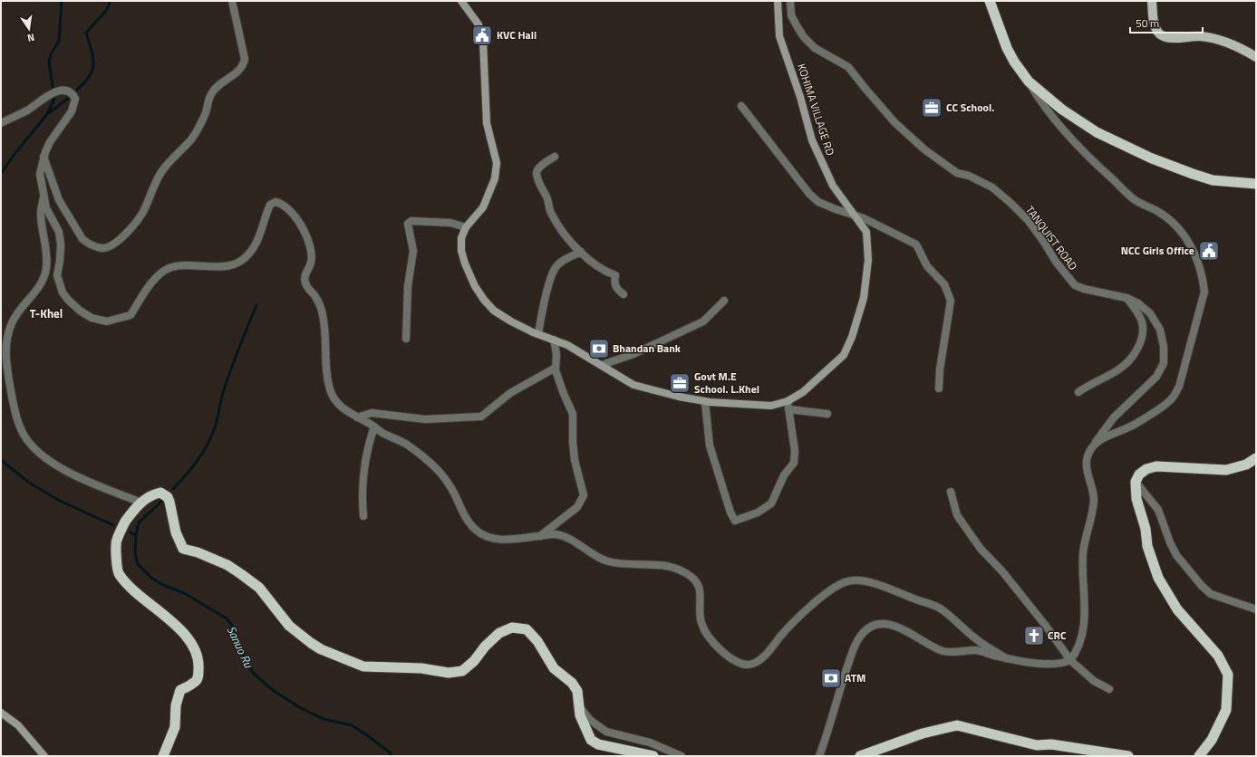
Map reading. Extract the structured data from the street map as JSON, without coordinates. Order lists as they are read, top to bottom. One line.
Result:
{"streets":{"main road":["KOHIMA VILLAGE RD"],"street":["TANQUIST ROAD"]},"districts":["T-Khel"],"water":["Sanuo Ru"],"places":{"public building":["KVC Hall","NCC Girls Office"],"office":["CC School.","Govt M.E School. L.Khel"],"bank":["Bhandan Bank","ATM"],"church":["CRC"]},"scale_bar":"50 m","north":"bottom"}
